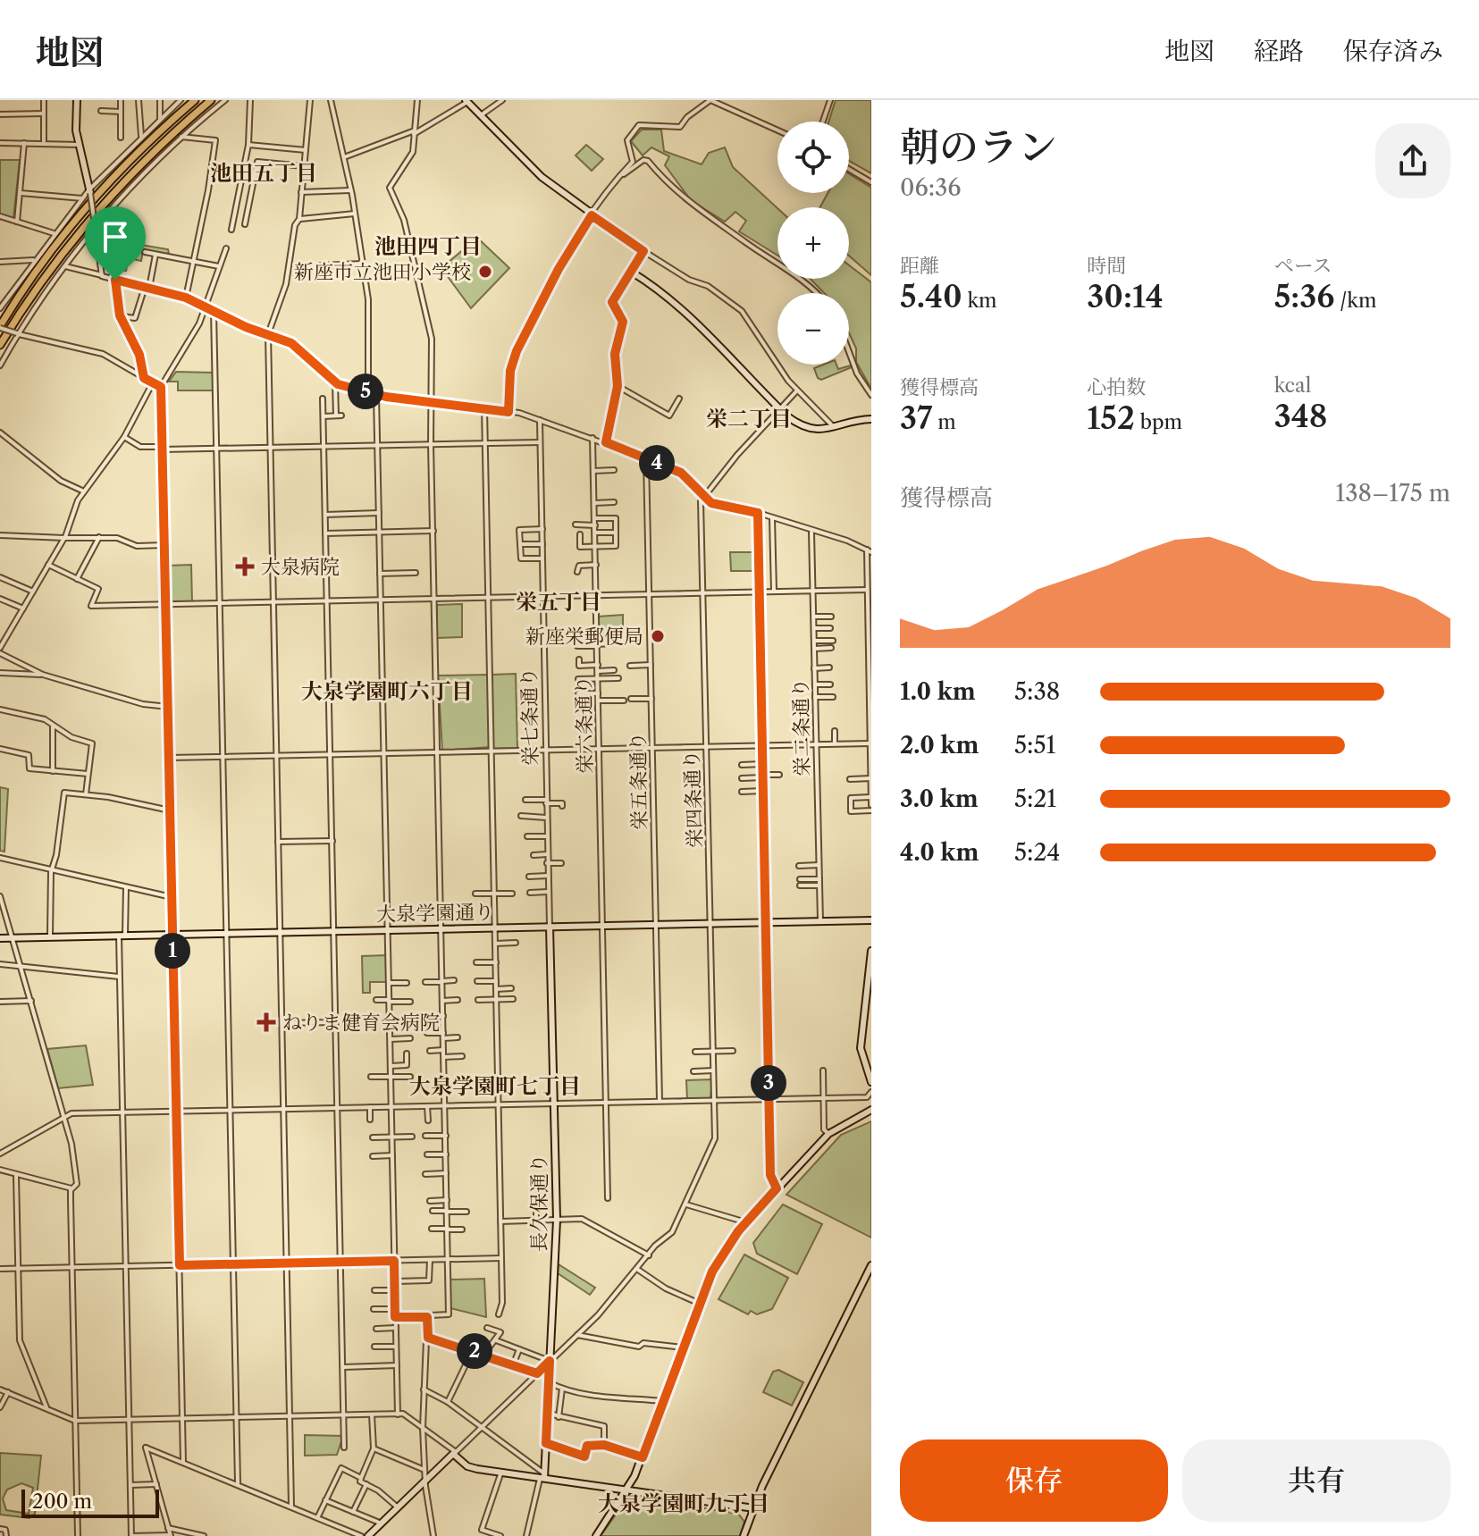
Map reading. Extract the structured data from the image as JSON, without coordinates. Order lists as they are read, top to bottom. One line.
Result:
{"streets":{"street":["栄七条通り","栄六条通り","栄二条通り","栄五条通り","栄四条通り","大泉学園通り","長久保通り"]},"crossings":[["栄七条通り","大泉学園通り"],["栄七条通り","長久保通り"],["栄六条通り","大泉学園通り"],["栄二条通り","大泉学園通り"],["栄五条通り","大泉学園通り"],["栄四条通り","大泉学園通り"],["栄四条通り","長久保通り"],["大泉学園通り","長久保通り"]],"districts":["池田五丁目","池田四丁目","栄二丁目","栄五丁目","大泉学園町六丁目","大泉学園町七丁目","大泉学園町九丁目"],"places":{"other":["新座市立池田小学校","新座栄郵便局"],"health":["大泉病院","ねりま健育会病院"]},"scale_bar":"200 m","page":{"header":"地図","nav":["地図","経路","保存済み"],"heading":["朝のラン","06:36"],"map_buttons":["+","−"],"stats":[["距離","5.40 km"],["時間","30:14"],["ペース","5:36 /km"],["獲得標高","37 m"],["心拍数","152 bpm"],["kcal","348"]],"pins":["5","4","1","3","2"],"chart":["獲得標高","138–175 m"],"list":[{"name":"1.0 km","note":"5:38"},{"name":"2.0 km","note":"5:51"},{"name":"3.0 km","note":"5:21"},{"name":"4.0 km","note":"5:24"}],"buttons":["保存","共有"],"scale":"200 m"}}
